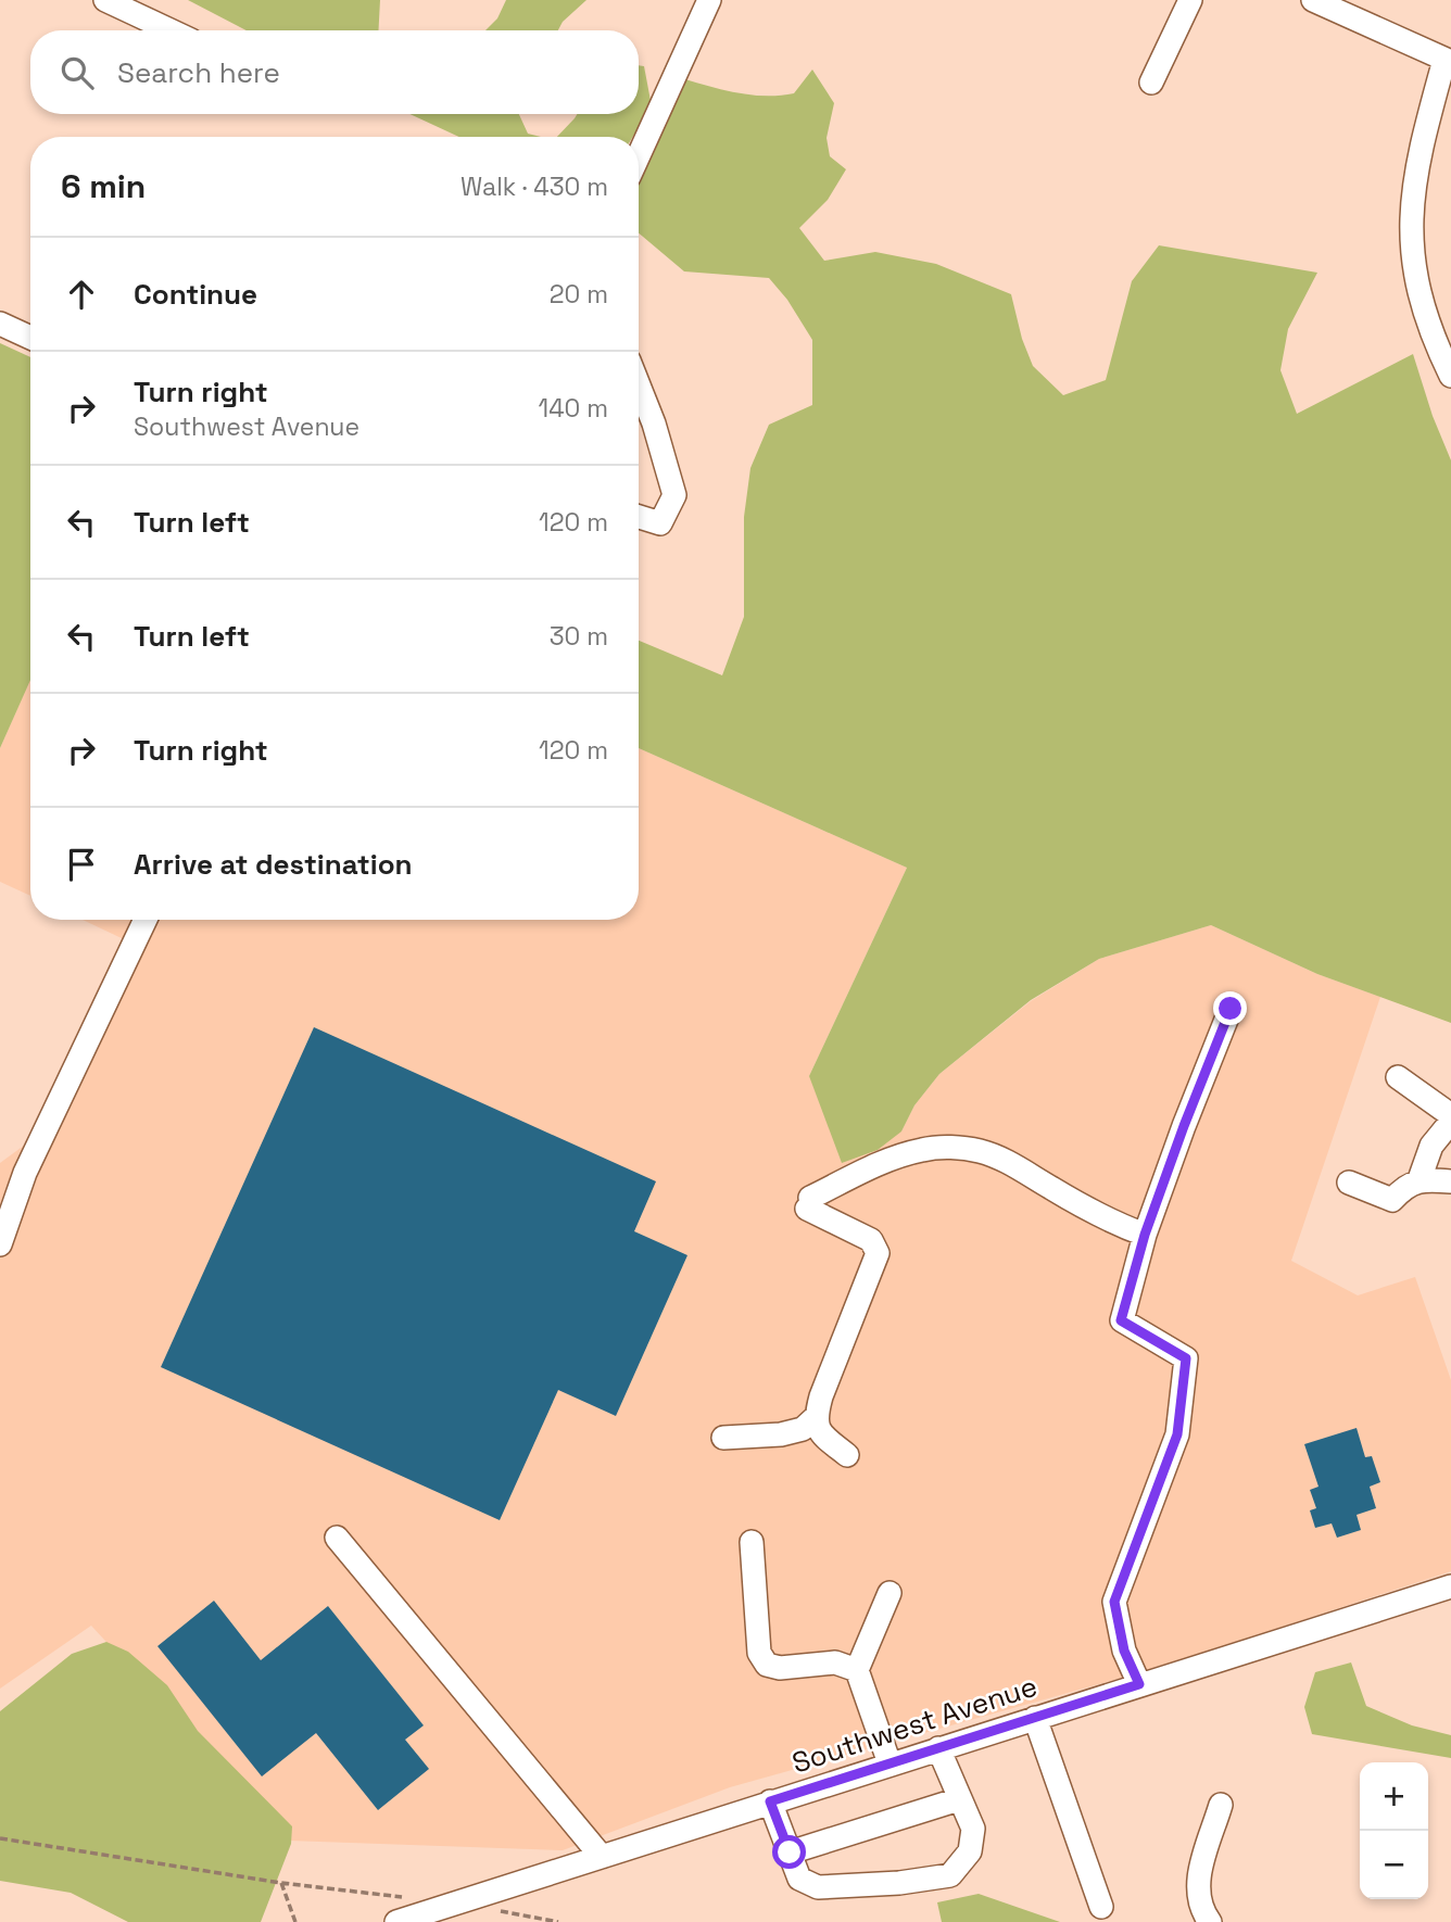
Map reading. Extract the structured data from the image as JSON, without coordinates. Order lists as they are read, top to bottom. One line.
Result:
{"streets":{"street":["Southwest Avenue"]},"page":{"search":"Search here","heading":["6 min","Walk · 430 m"],"list":[["Continue","20 m"],["Turn right","Southwest Avenue","140 m"],["Turn left","120 m"],["Turn left","30 m"],["Turn right","120 m"],"Arrive at destination"],"map_buttons":["+","−"]}}
